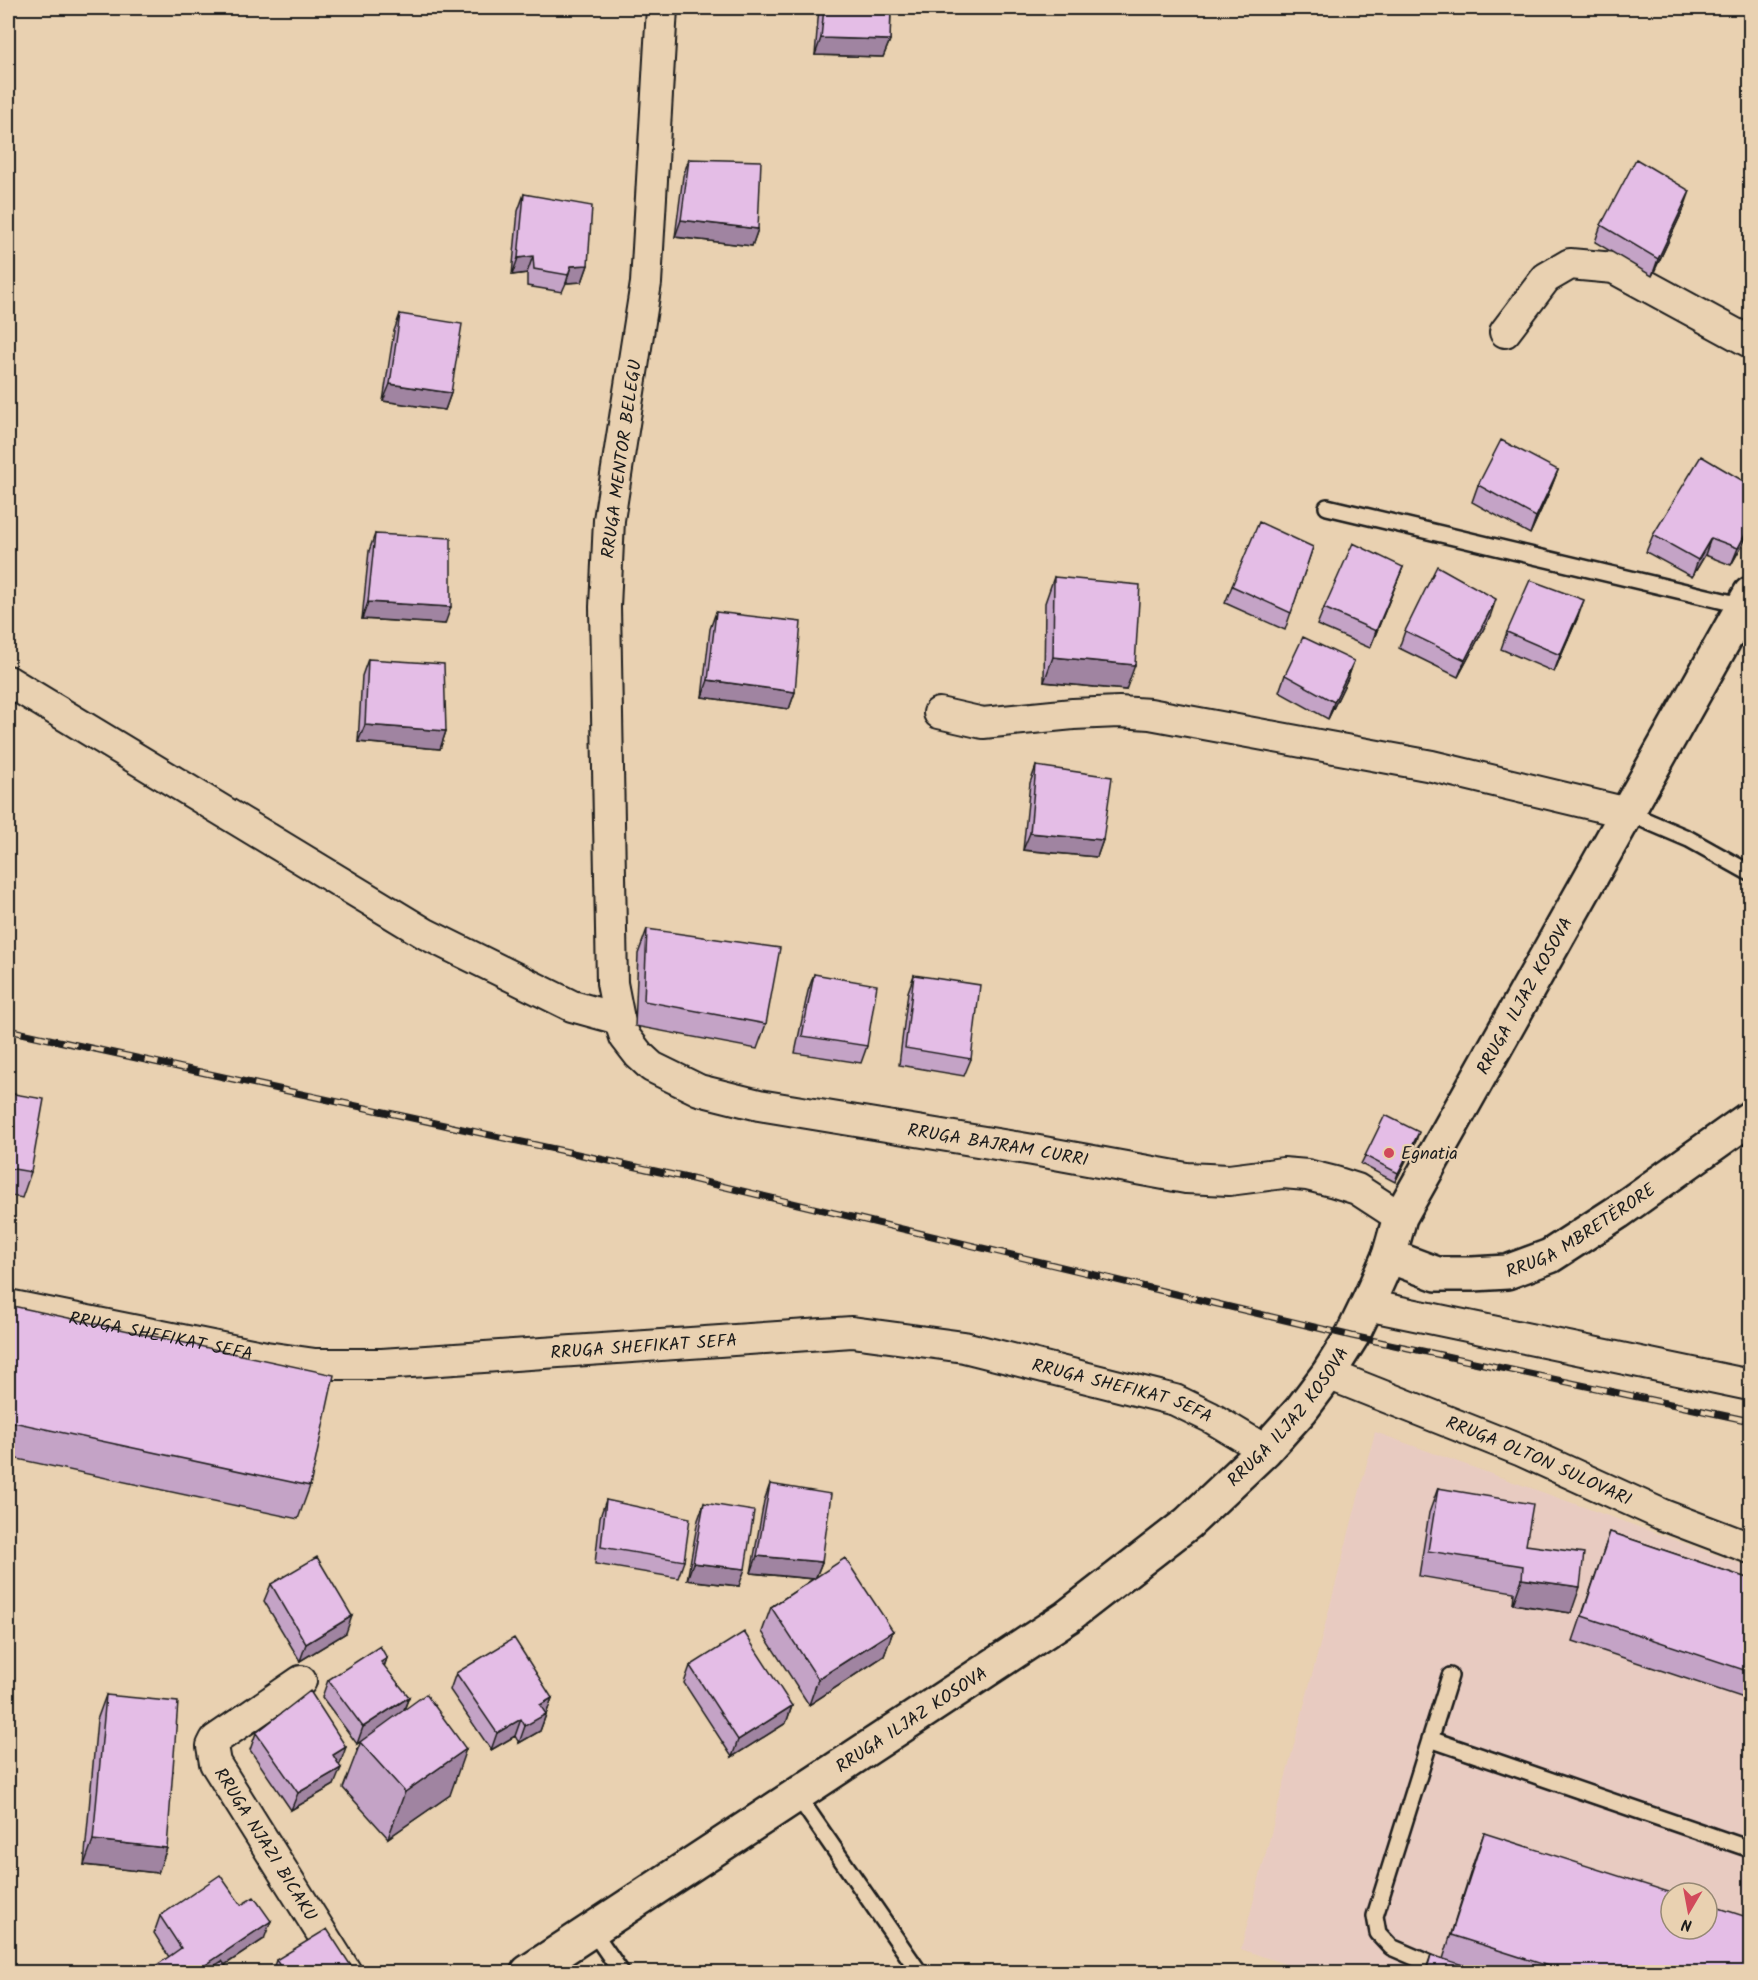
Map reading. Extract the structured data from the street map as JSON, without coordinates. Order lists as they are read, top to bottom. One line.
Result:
{"streets":{"street":["RRUGA MENTOR BELEGU","RRUGA ILJAZ KOSOVA","RRUGA BAJRAM CURRI","RRUGA MBRETËRORE","RRUGA SHEFIKAT SEFA","RRUGA OLTON SULOVARI","RRUGA NJAZI BICAKU"]},"crossings":[["RRUGA MENTOR BELEGU","RRUGA BAJRAM CURRI"],["RRUGA ILJAZ KOSOVA","RRUGA BAJRAM CURRI"],["RRUGA ILJAZ KOSOVA","RRUGA MBRETËRORE"],["RRUGA ILJAZ KOSOVA","RRUGA SHEFIKAT SEFA"],["RRUGA ILJAZ KOSOVA","RRUGA OLTON SULOVARI"]],"places":["Egnatia"],"north":"bottom"}
